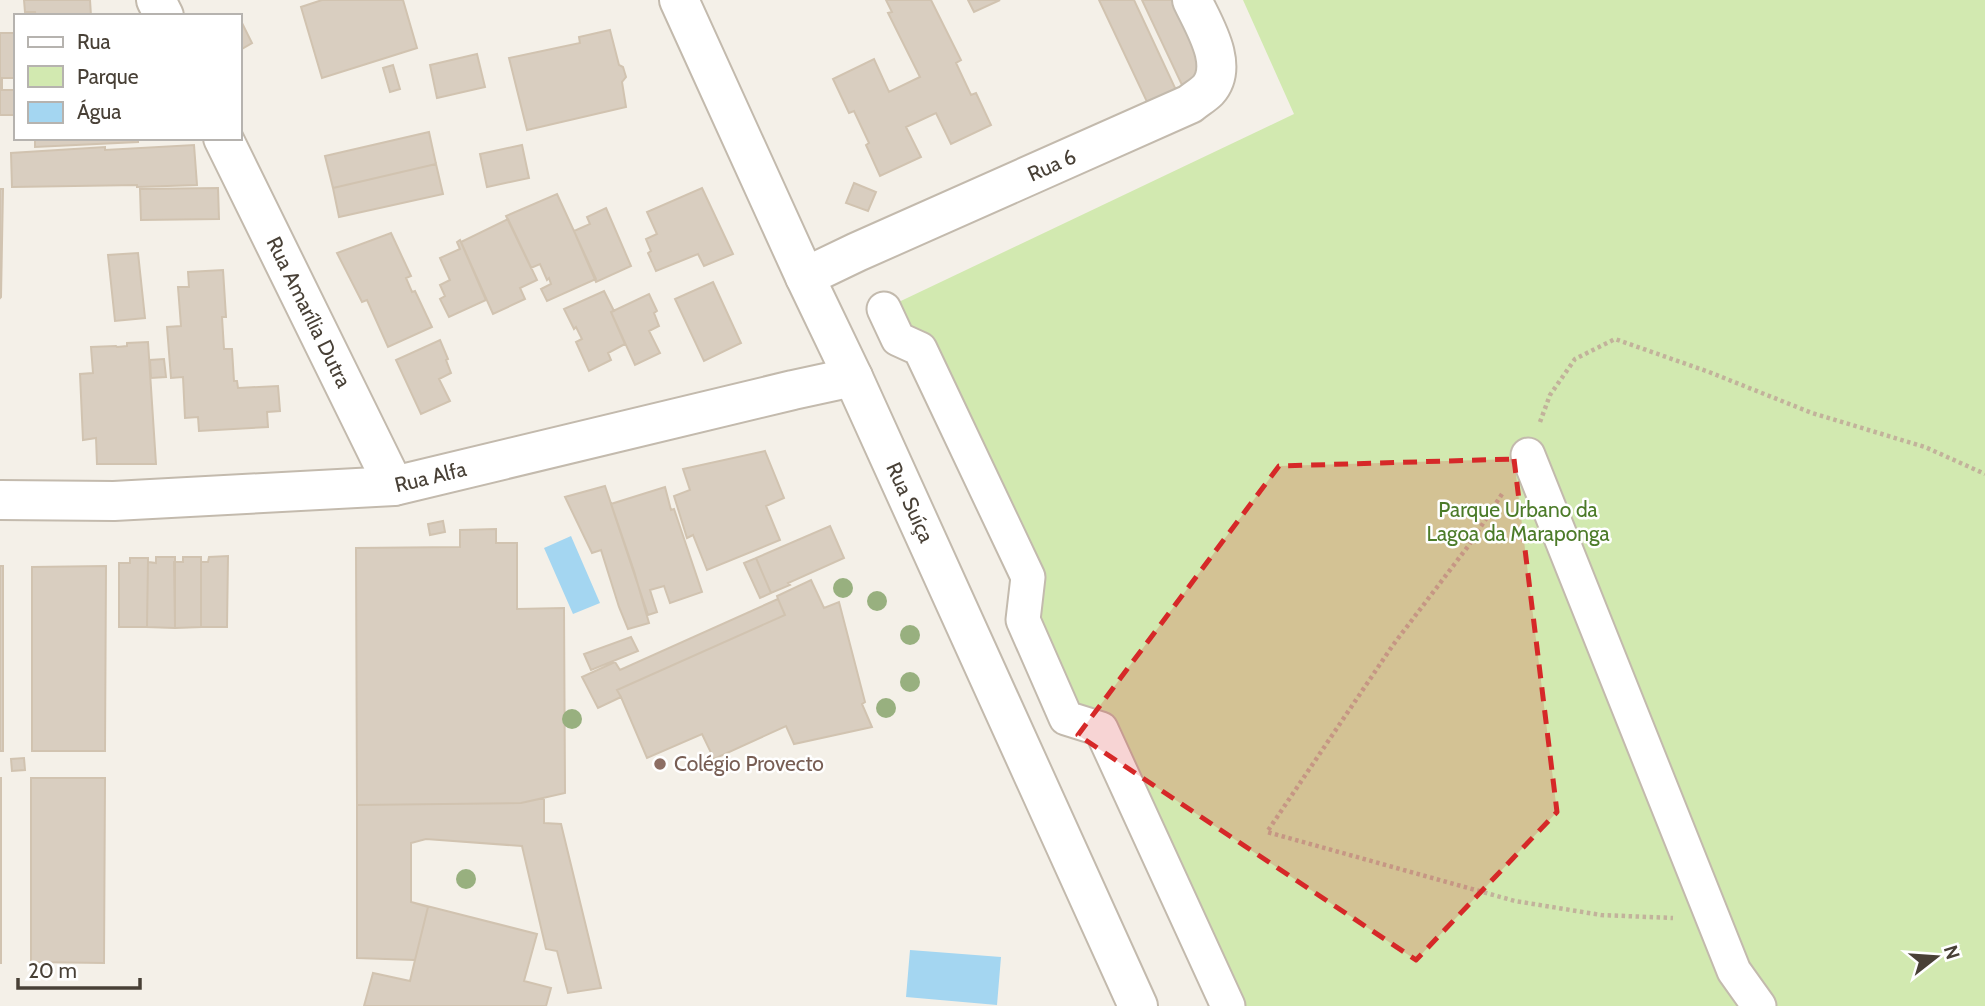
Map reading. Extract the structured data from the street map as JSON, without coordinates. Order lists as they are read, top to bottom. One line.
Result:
{"streets":{"street":["Rua 6","Rua Amarília Dutra","Rua Alfa","Rua Suíça"]},"crossings":[["Rua 6","Rua Suíça"],["Rua Amarília Dutra","Rua Alfa"],["Rua Alfa","Rua Suíça"]],"parks":["Parque Urbano da Lagoa da Maraponga"],"places":["Colégio Provecto"],"legend":["Rua","Parque","Água"],"scale_bar":"20 m","north":"right"}
